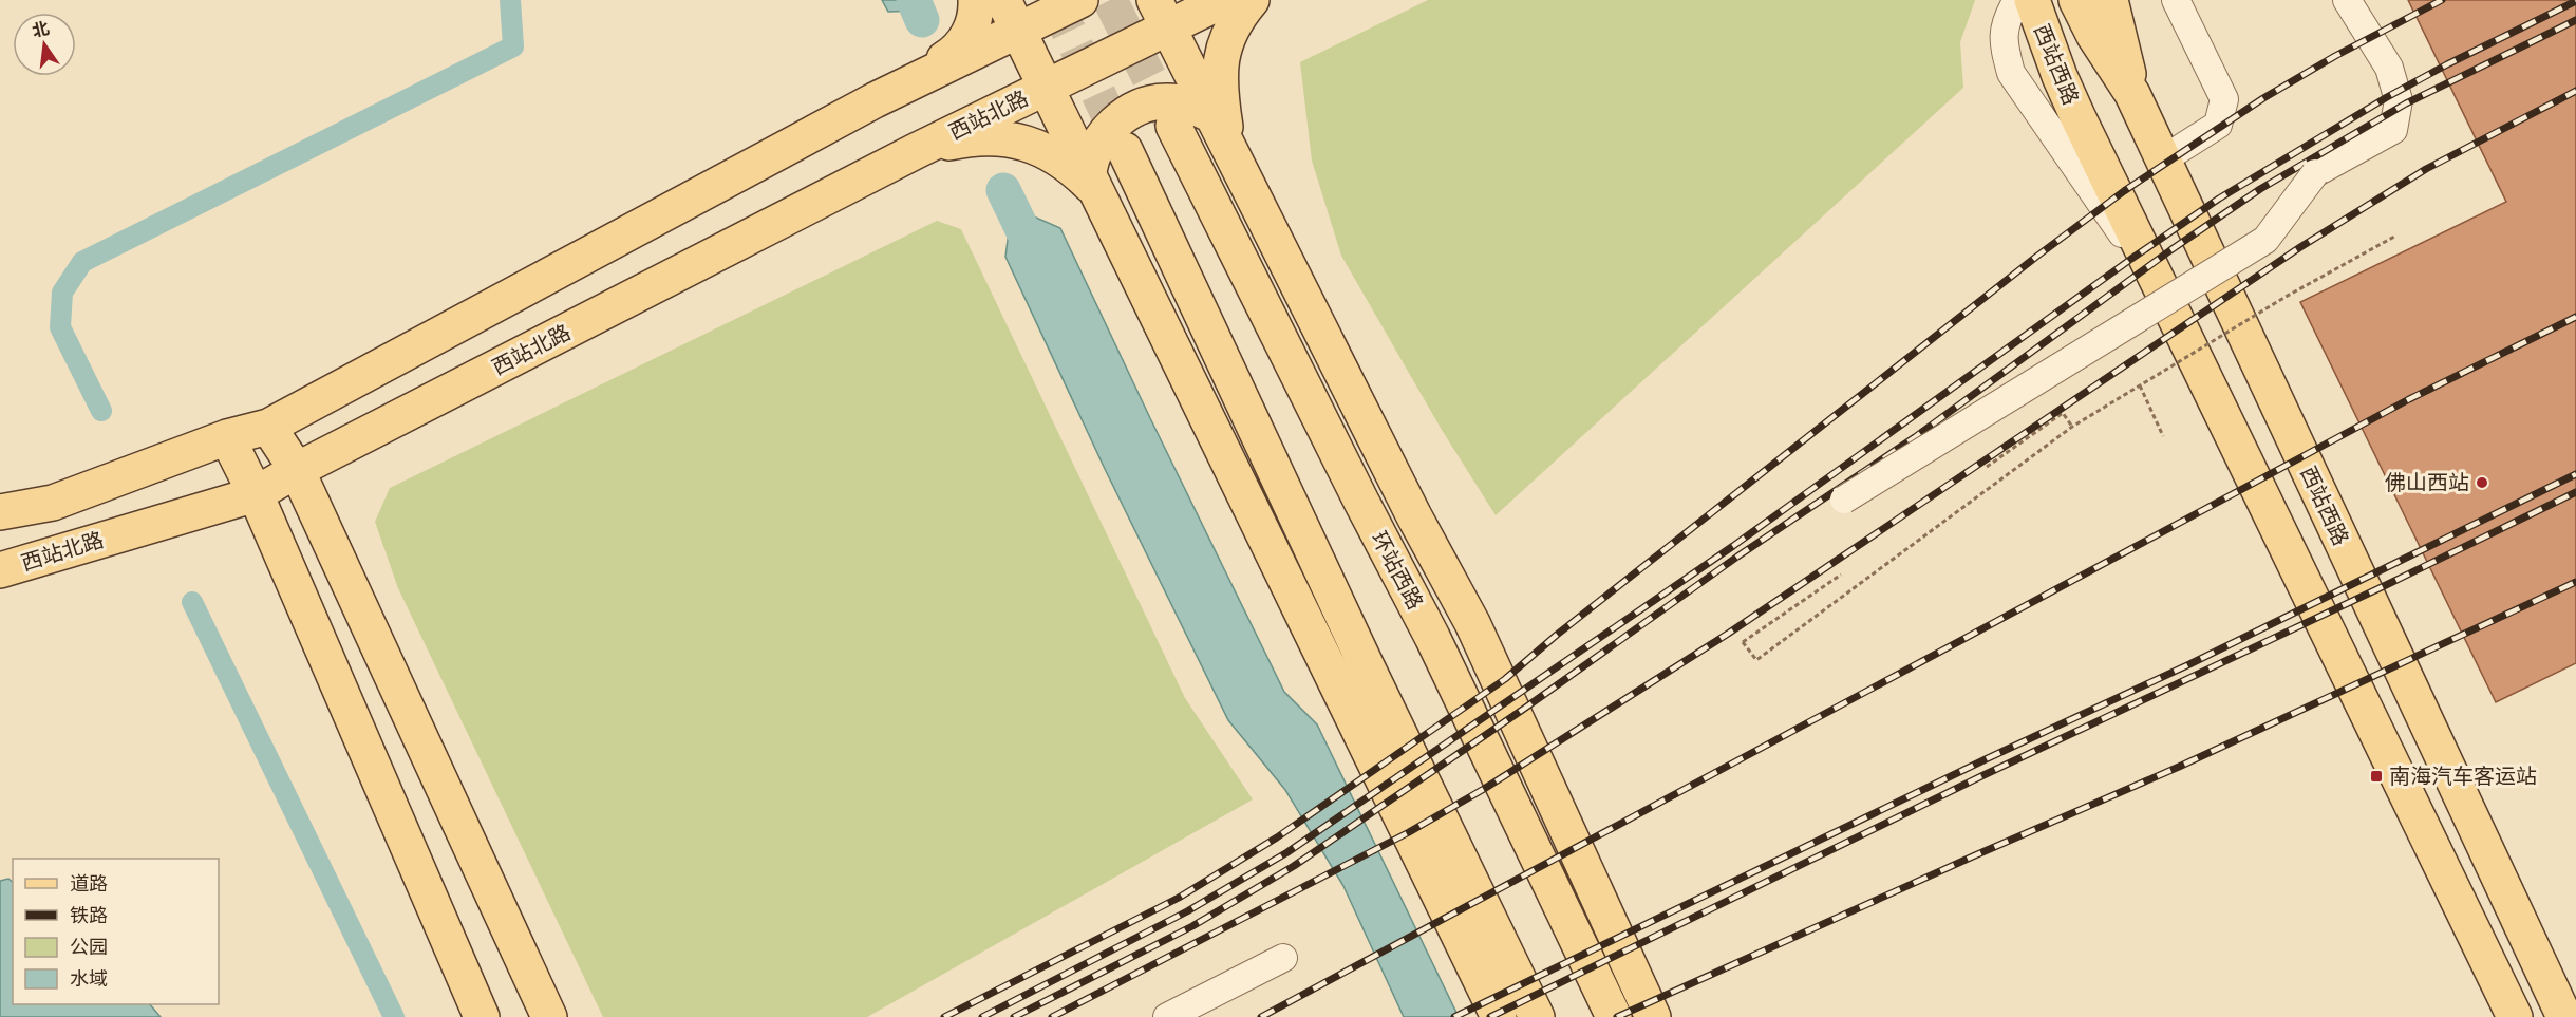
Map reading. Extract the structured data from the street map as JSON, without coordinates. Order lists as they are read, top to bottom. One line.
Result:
{"streets":{"main road":["西站西路","西站北路","环站西路"]},"places":{"other":["佛山西站"],"transit":["南海汽车客运站"]},"legend":["道路","铁路","公园","水域"],"north":"top"}
